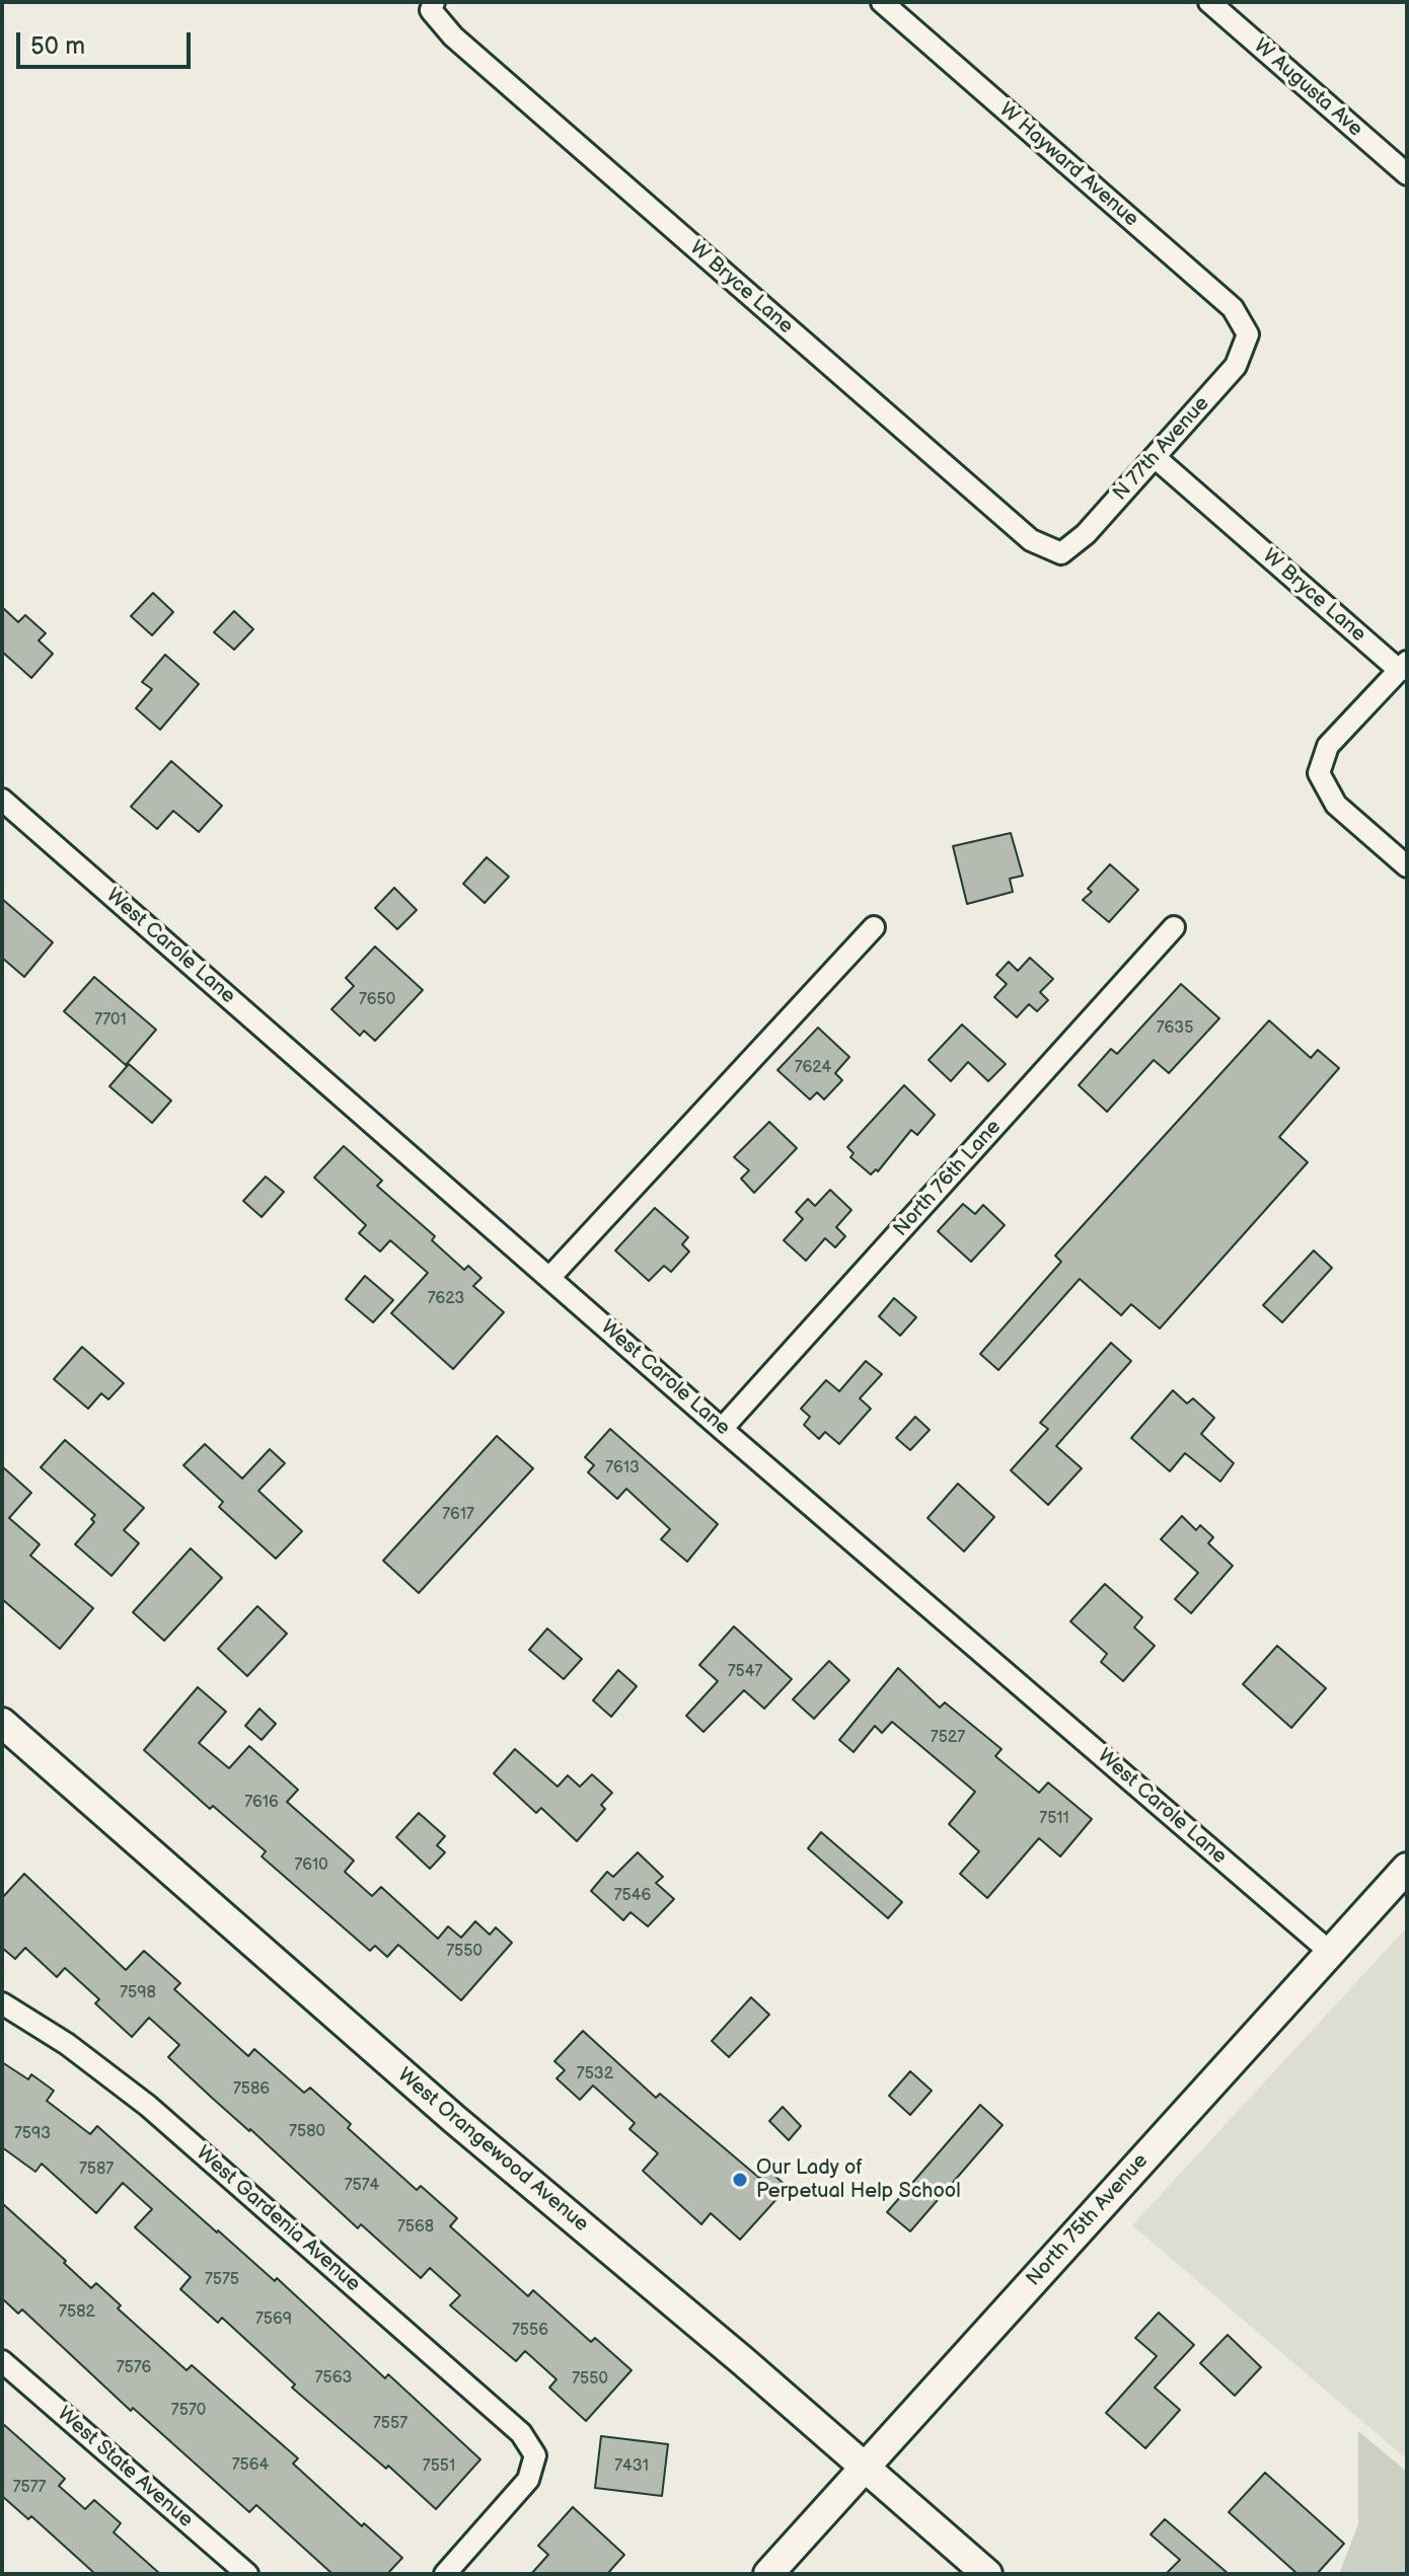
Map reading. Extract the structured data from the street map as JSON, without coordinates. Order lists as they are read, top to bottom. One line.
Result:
{"streets":{"street":["W Augusta Ave","W Hayward Avenue","W Bryce Lane","N 77th Avenue","West Carole Lane","North 76th Lane","West Orangewood Avenue","West Gardenia Avenue","North 75th Avenue","West State Avenue"]},"crossings":[["W Hayward Avenue","N 77th Avenue"],["W Bryce Lane","N 77th Avenue"],["West Carole Lane","North 76th Lane"],["West Carole Lane","North 75th Avenue"],["West Orangewood Avenue","North 75th Avenue"]],"places":["Our Lady of Perpetual Help School"],"house_numbers":["7650","7701","7635","7624","7623","7613","7617","7547","7527","7616","7511","7610","7546","7550","7598","7532","7586","7580","7593","7587","7574","7568","7575","7582","7569","7556","7576","7563","7550","7570","7557","7564","7551","7431","7577"],"scale_bar":"50 m"}
